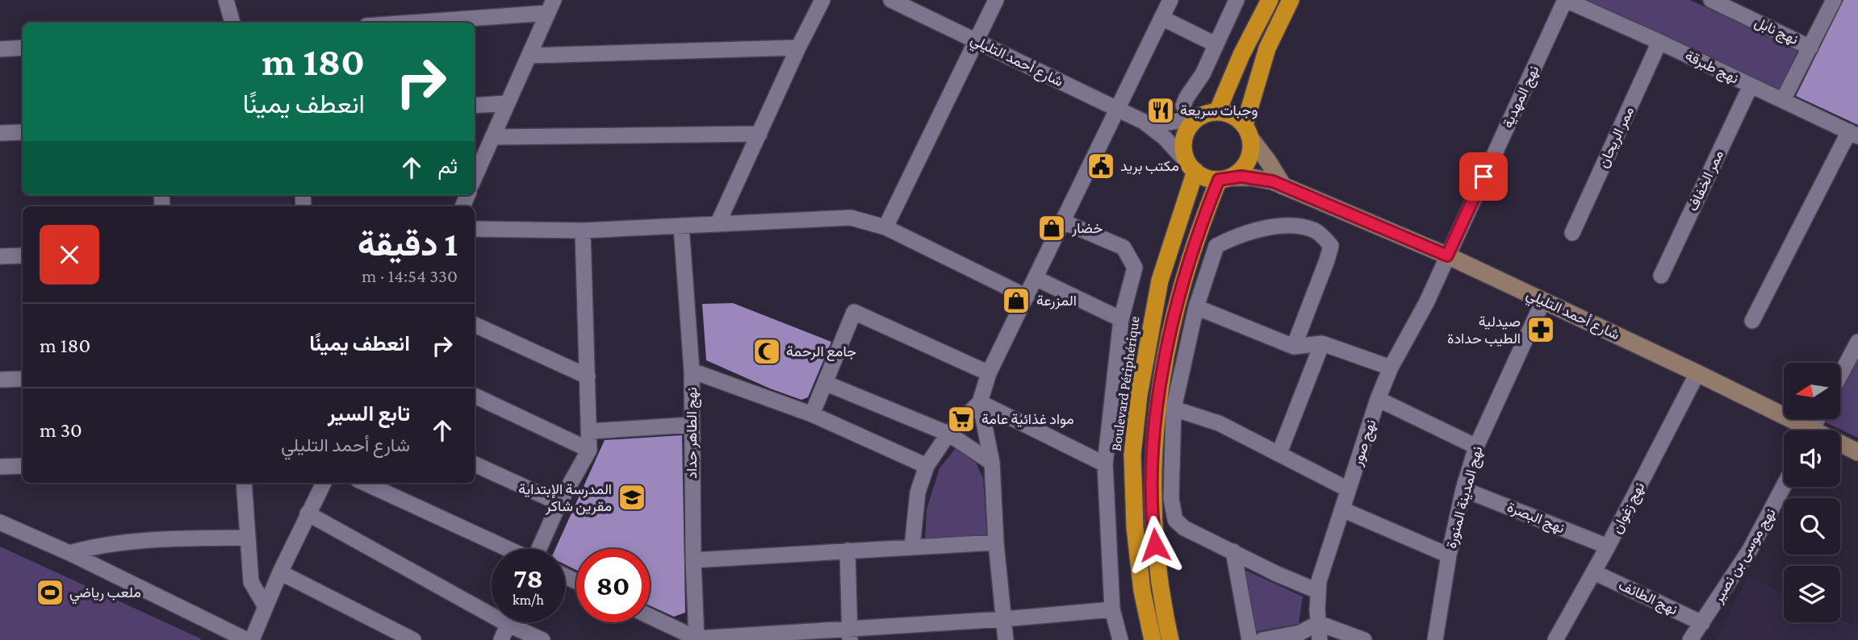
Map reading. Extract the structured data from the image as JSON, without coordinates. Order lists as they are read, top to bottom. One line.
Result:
{"streets":{"highway":["Boulevard Périphérique"],"street":["نهج نابل","شارع أحمد التليلي","نهج طبرقة","نهج المهدية","ممر الريحان","ممر الخفاف","نهج الطاهر حداد","نهج صور","نهج المدينة المنورة","نهج زغوان","نهج البصرة","نهج موسى بن نصير","نهج الطائف"]},"crossings":[["شارع أحمد التليلي","نهج المهدية"],["شارع أحمد التليلي","Boulevard Périphérique"],["شارع أحمد التليلي","نهج صور"],["شارع أحمد التليلي","نهج المدينة المنورة"],["شارع أحمد التليلي","نهج زغوان"],["نهج طبرقة","نهج المهدية"],["نهج طبرقة","ممر الريحان"],["نهج طبرقة","ممر الخفاف"],["نهج المهدية","نهج صور"],["نهج المدينة المنورة","نهج البصرة"],["نهج زغوان","نهج البصرة"],["نهج زغوان","نهج الطائف"],["نهج موسى بن نصير","نهج الطائف"]],"places":{"restaurant":["وجبات سريعة"],"public building":["مكتب بريد"],"shop":["خضار","المزرعة"],"pharmacy":["صيدلية الطيب حدادة"],"mosque":["جامع الرحمة"],"supermarket":["مواد غذائية عامة"],"school or university":["المدرسة الإبتداية مقرين شاكر"],"sports":["ملعب رياضي"]},"north":"left","page":{"turn":["180 m","انعطف يمينًا"],"then":"ثم","heading":["1 دقيقة","330 m · 14:54"],"list":[{"name":"انعطف يمينًا","value":"180 m"},{"name":"تابع السير","note":"شارع أحمد التليلي","value":"30 m"}],"speed":"78 km/h","limit":"80"}}
